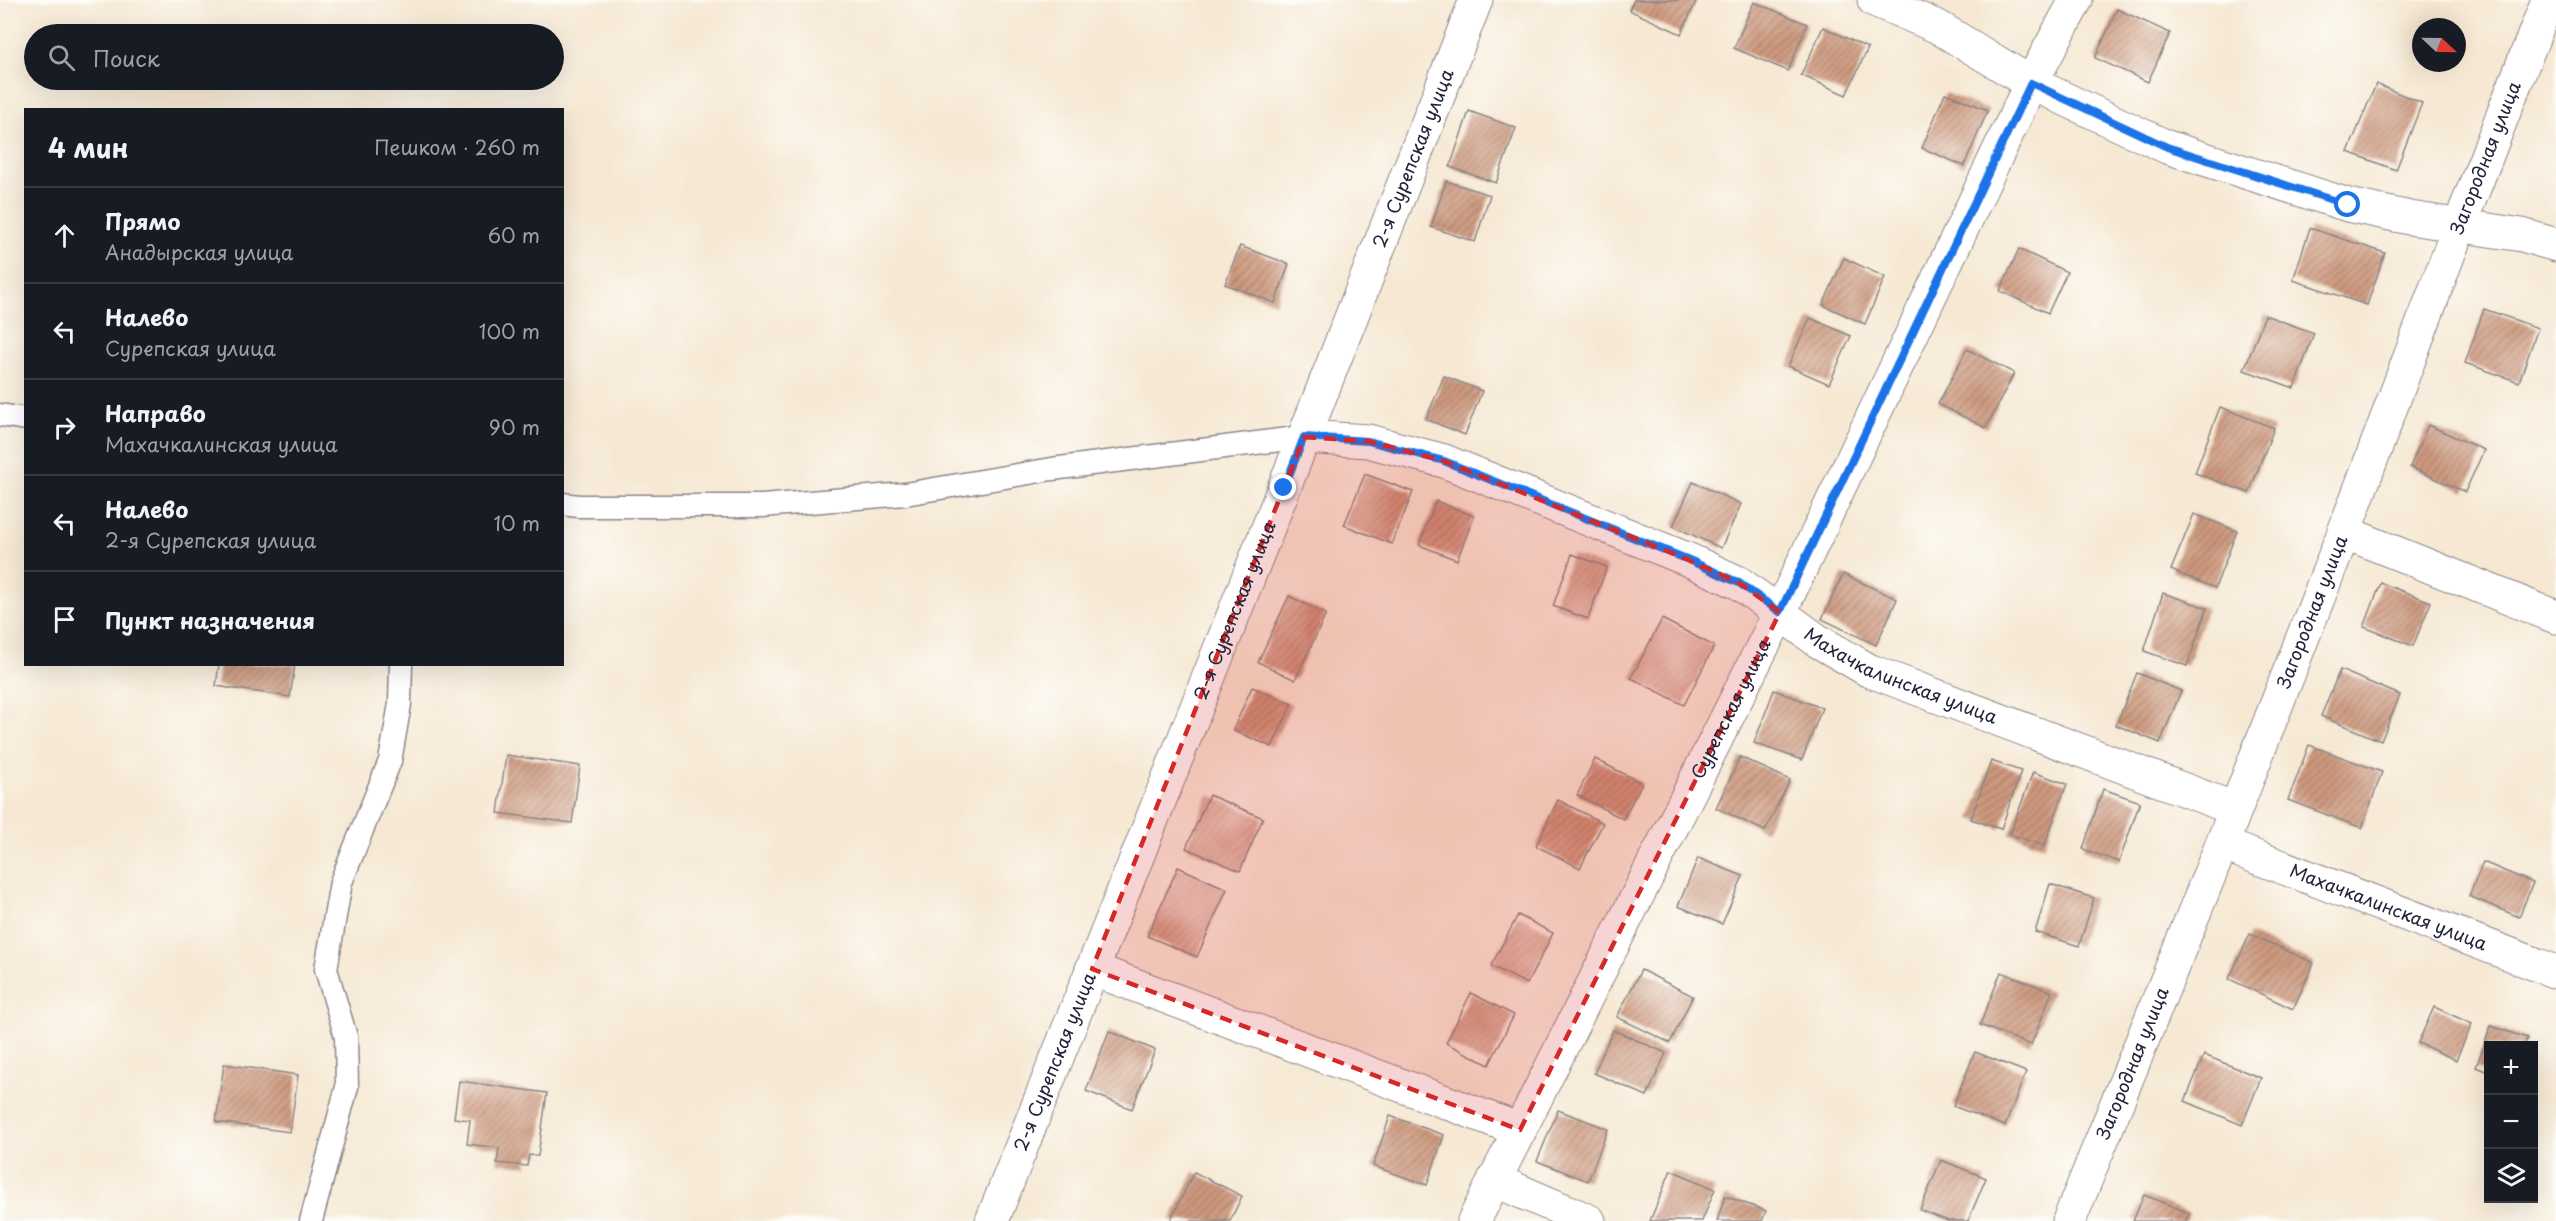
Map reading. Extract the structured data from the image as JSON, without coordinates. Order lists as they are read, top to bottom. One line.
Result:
{"streets":{"street":["Загородная улица","2-я Сурепская улица","Махачкалинская улица","Сурепская улица"]},"crossings":[["Загородная улица","Махачкалинская улица"],["2-я Сурепская улица","Махачкалинская улица"],["Махачкалинская улица","Сурепская улица"]],"north":"right","page":{"search":"Поиск","heading":["4 мин","Пешком · 260 m"],"list":[["Прямо","Анадырская улица","60 m"],["Налево","Сурепская улица","100 m"],["Направо","Махачкалинская улица","90 m"],["Налево","2-я Сурепская улица","10 m"],"Пункт назначения"],"map_buttons":["+","−"]}}
